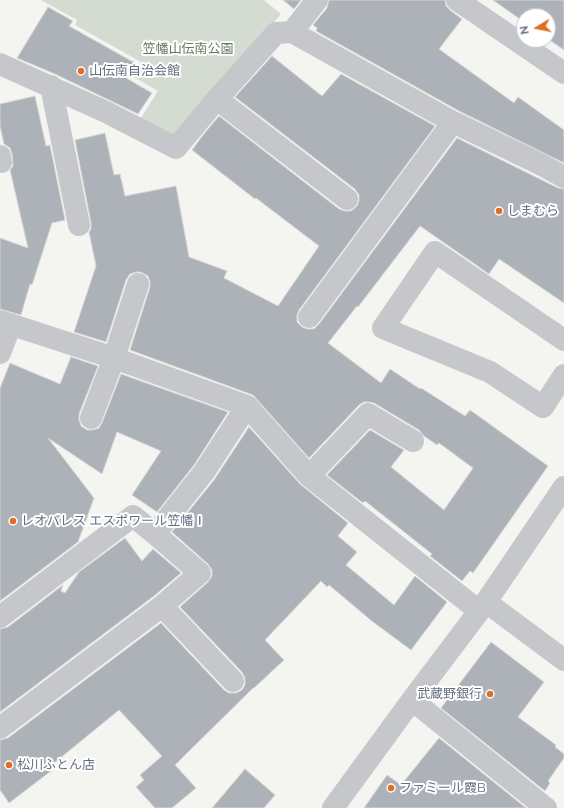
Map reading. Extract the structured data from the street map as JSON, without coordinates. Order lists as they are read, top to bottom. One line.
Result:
{"parks":["笠幡山伝南公園"],"places":["山伝南自治会館","しまむら","レオパレス エスポワール笠幡Ⅰ","武蔵野銀行","松川ふとん店","ファミール霞B"],"north":"left"}
